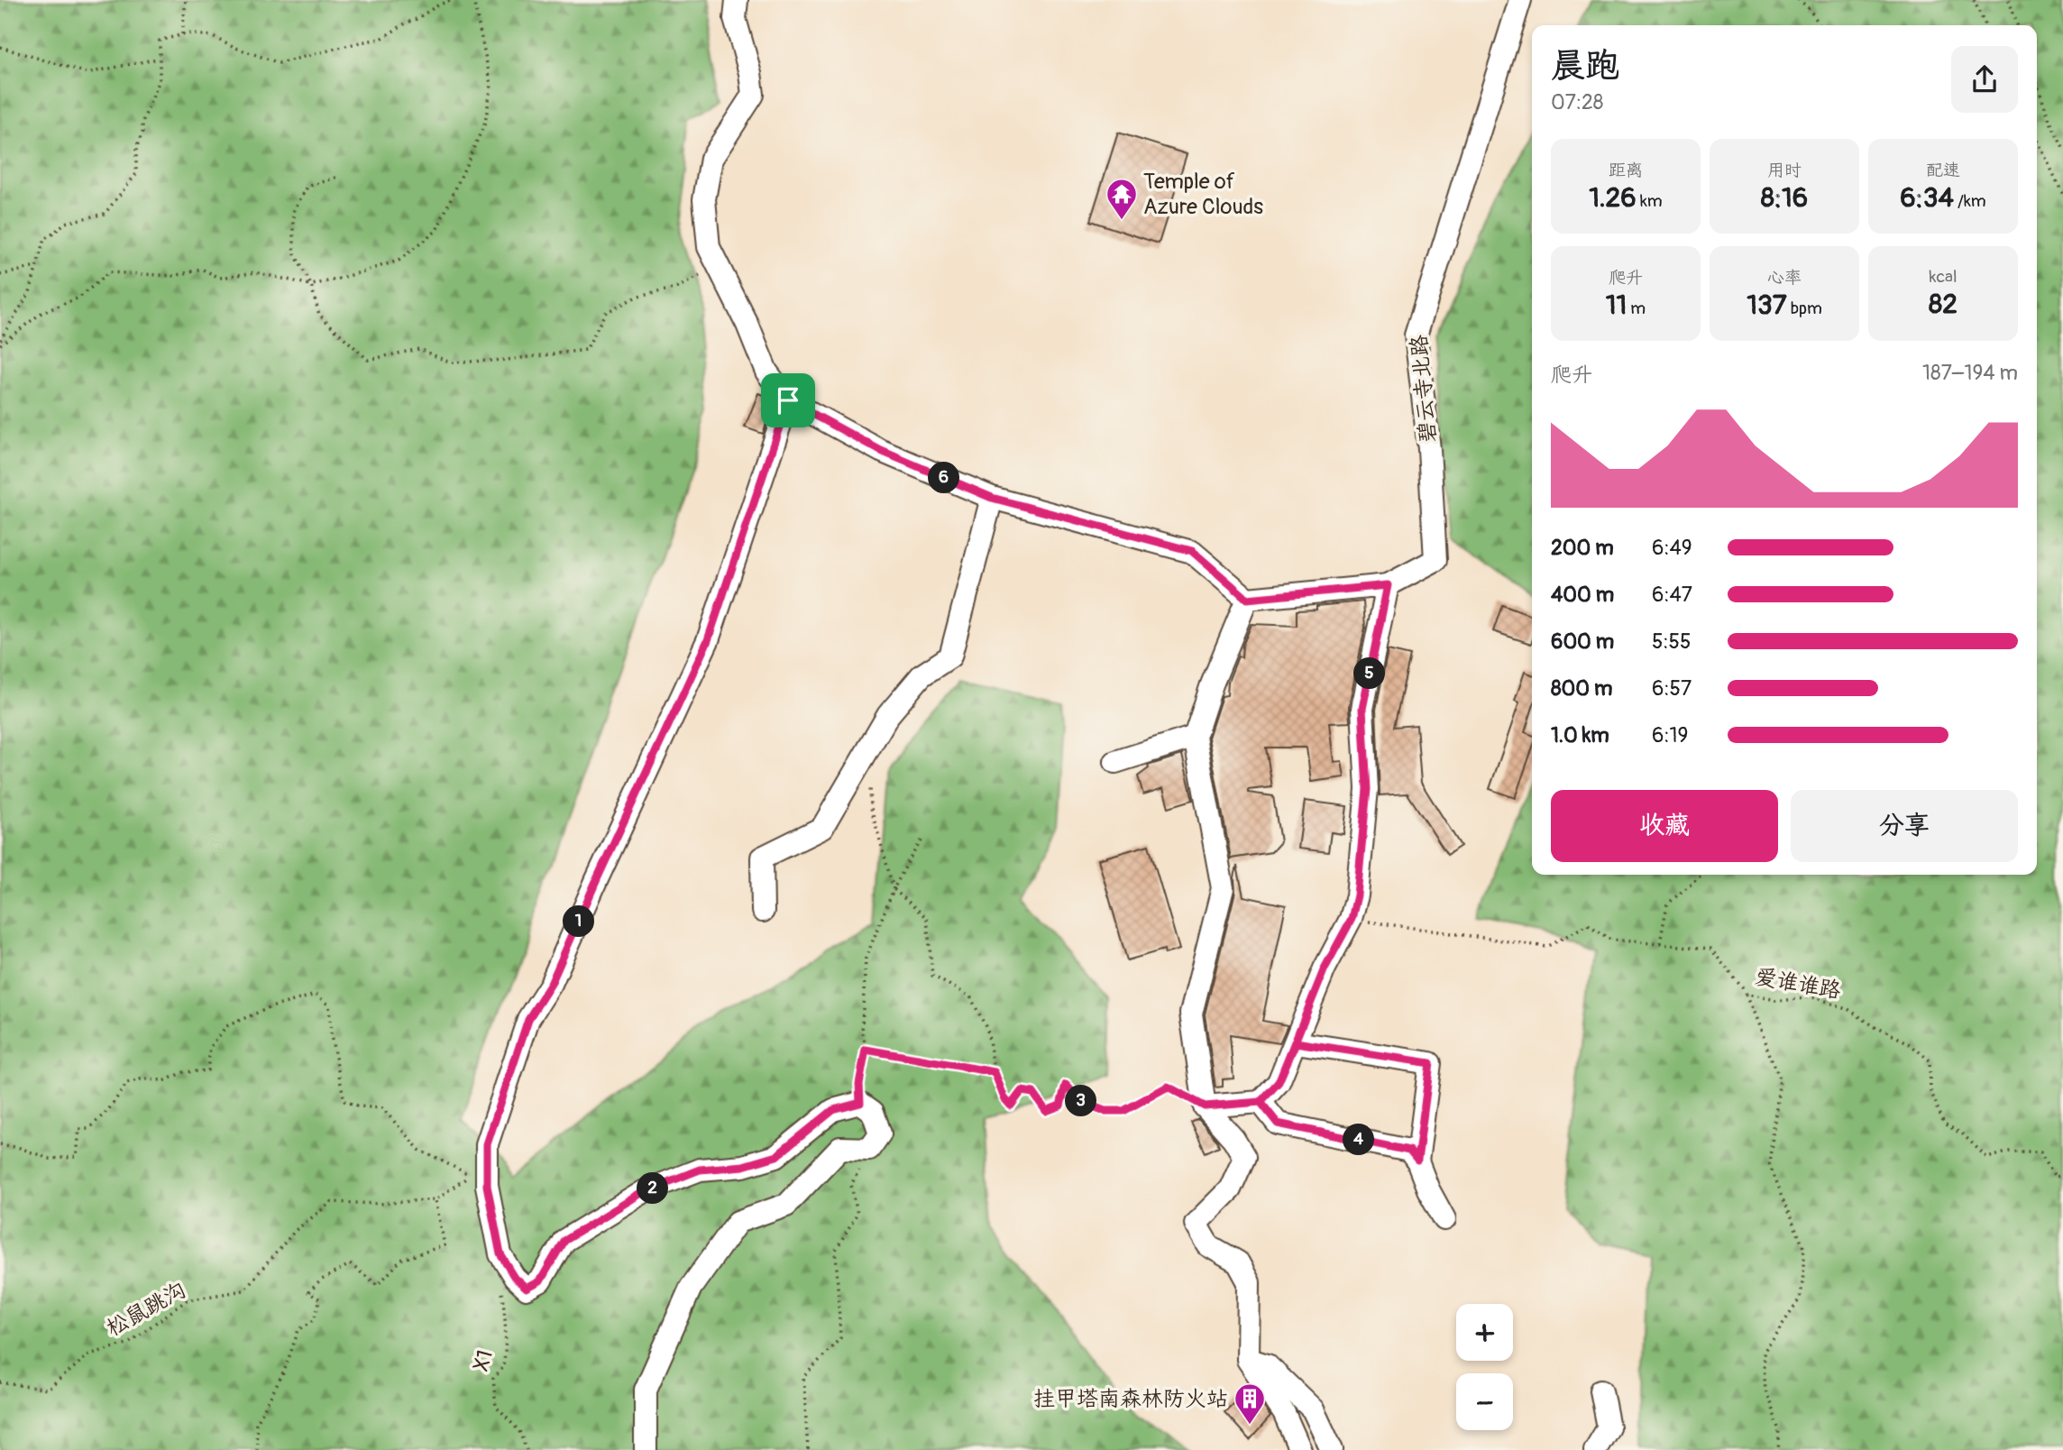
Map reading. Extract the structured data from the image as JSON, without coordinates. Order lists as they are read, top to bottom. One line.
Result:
{"streets":{"street":["碧云寺北路"],"path":["爱谁谁路","松鼠跳沟","X1"]},"places":{"temple":["Temple of Azure Clouds"],"building":["挂甲塔南森林防火站"]},"page":{"heading":["晨跑","07:28"],"stats":[["距离","1.26 km"],["用时","8:16"],["配速","6:34 /km"],["爬升","11 m"],["心率","137 bpm"],["kcal","82"]],"chart":["爬升","187–194 m"],"pins":["6","5","1","3","4","2"],"list":[{"name":"200 m","note":"6:49"},{"name":"400 m","note":"6:47"},{"name":"600 m","note":"5:55"},{"name":"800 m","note":"6:57"},{"name":"1.0 km","note":"6:19"}],"buttons":["收藏","分享"],"map_buttons":["+","−"]}}
